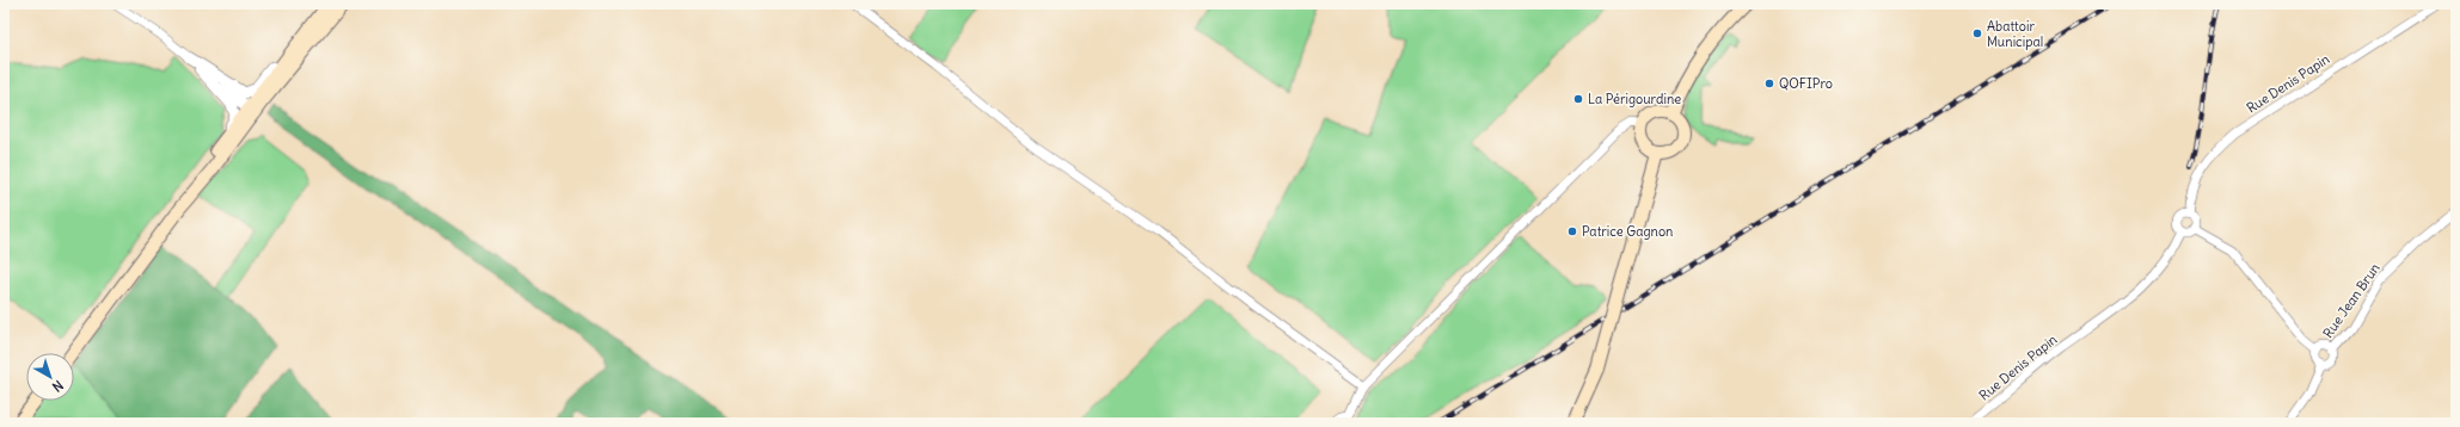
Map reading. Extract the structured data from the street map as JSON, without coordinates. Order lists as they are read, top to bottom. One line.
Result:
{"streets":{"street":["Rue Denis Papin","Rue Jean Brun"]},"places":["Abattoir Municipal","QOFIPro","La Périgourdine","Patrice Gagnon"],"north":"bottom right"}
